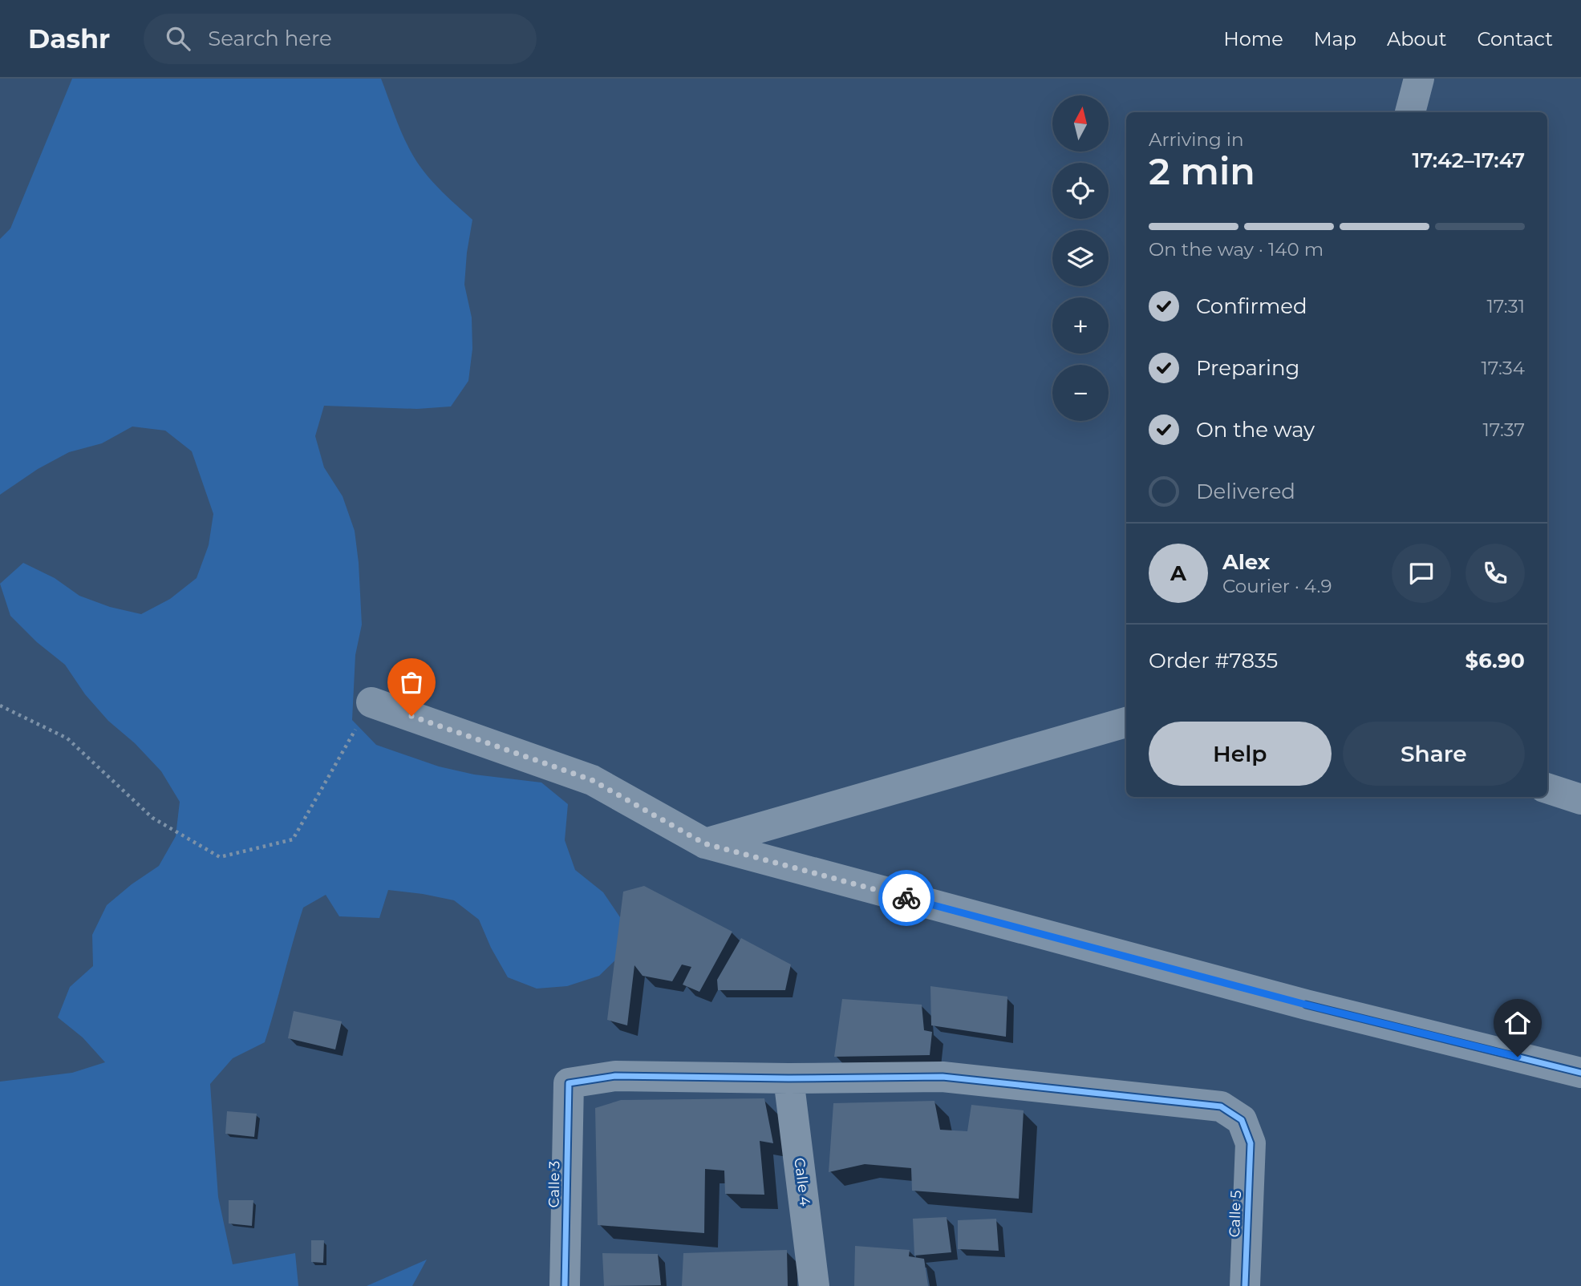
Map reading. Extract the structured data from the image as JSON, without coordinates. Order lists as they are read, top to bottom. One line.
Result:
{"streets":{"street":["Calle 4","Calle 3","Calle 5"]},"crossings":[["Calle 4","Calle 3"],["Calle 4","Calle 5"],["Calle 3","Calle 5"]],"north":"top","page":{"header":"Dashr","search":"Search here","nav":["Home","Map","About","Contact"],"map_buttons":["+","−"],"heading":["2 min","Arriving in","17:42–17:47"],"panel":["Alex","Courier · 4.9","Order #7835","$6.90"],"bar":"On the way · 140 m","list":[["Confirmed","17:31"],["Preparing","17:34"],["On the way","17:37"],"Delivered"],"round":"A","buttons":["Help","Share"]}}
